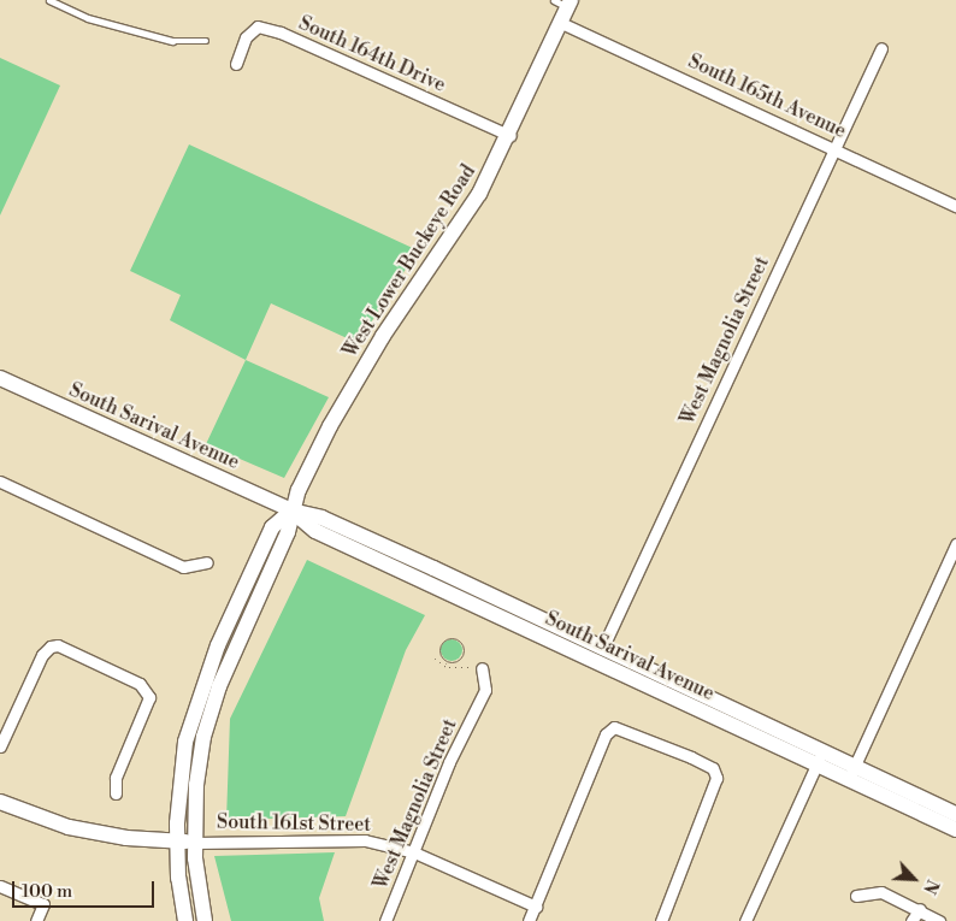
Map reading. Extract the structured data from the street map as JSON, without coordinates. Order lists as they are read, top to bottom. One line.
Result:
{"streets":{"main road":["West Lower Buckeye Road","South Sarival Avenue"],"street":["South 164th Drive","South 165th Avenue","West Magnolia Street","South 161st Street"]},"crossings":[["South 164th Drive","West Lower Buckeye Road"],["South 165th Avenue","West Lower Buckeye Road"],["South 165th Avenue","West Magnolia Street"],["West Lower Buckeye Road","South Sarival Avenue"],["West Magnolia Street","South Sarival Avenue"],["West Magnolia Street","South 161st Street"]],"scale_bar":"100 m","north":"bottom right"}
